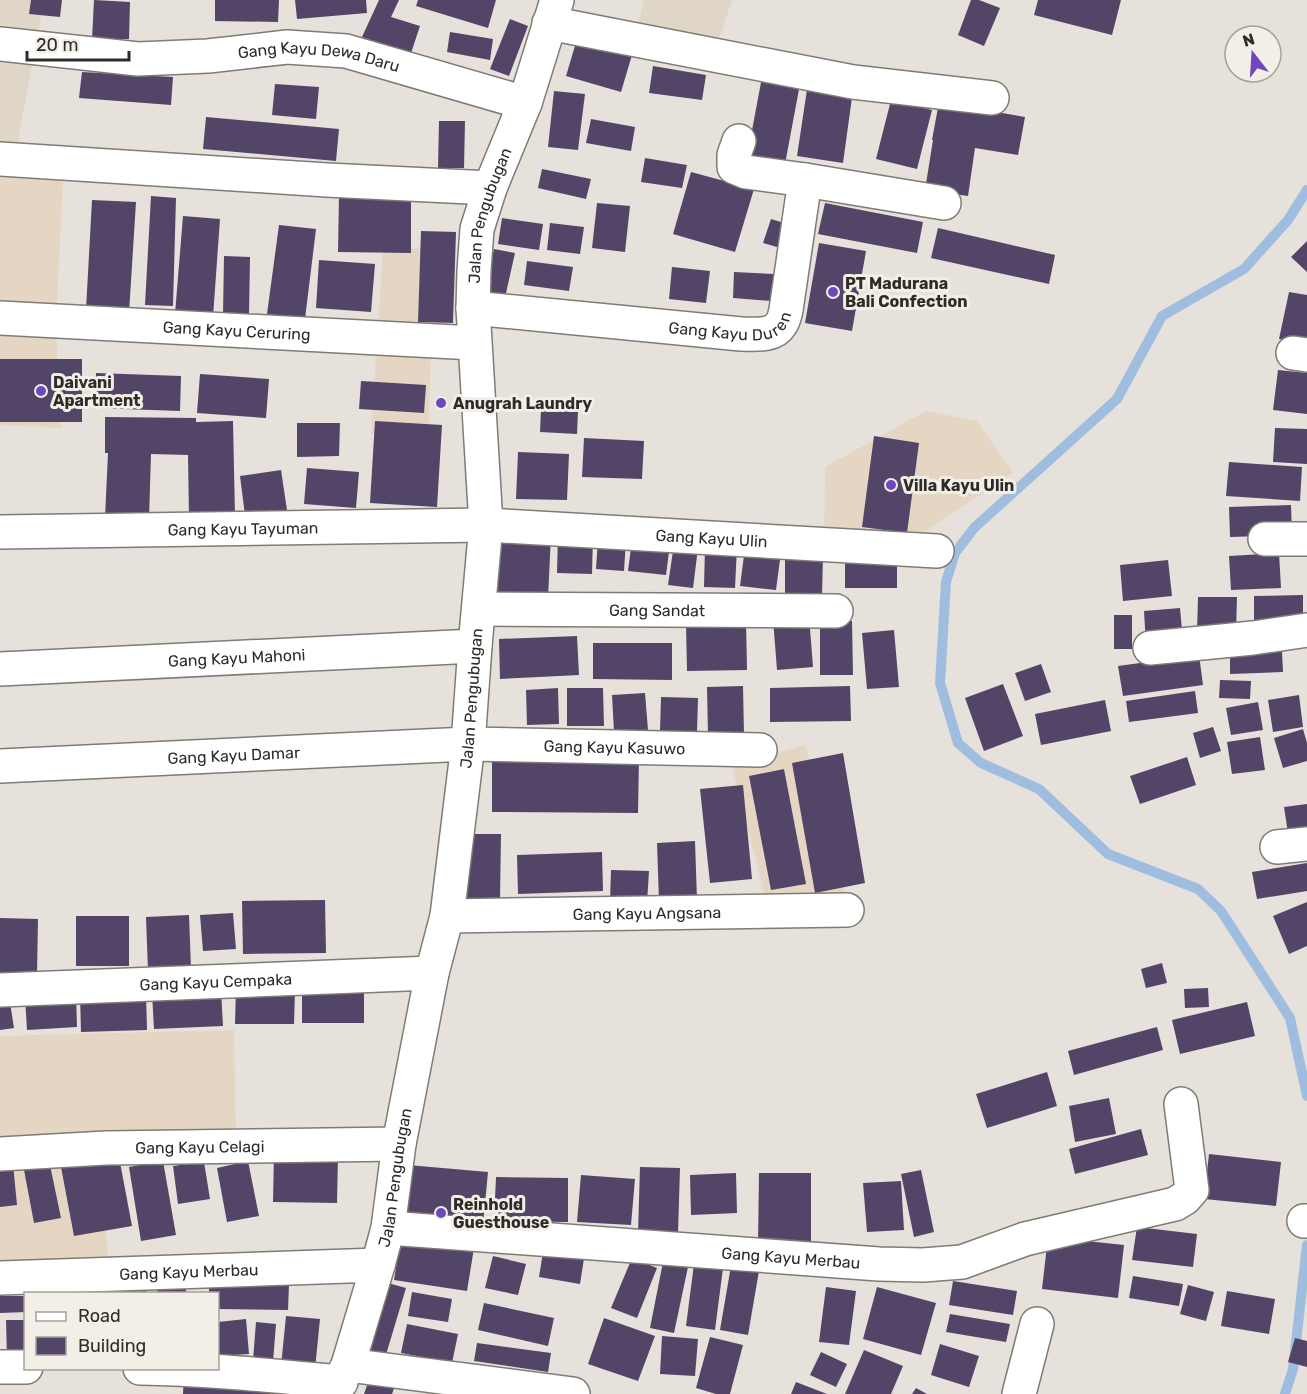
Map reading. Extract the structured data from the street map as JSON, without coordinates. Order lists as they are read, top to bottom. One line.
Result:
{"streets":{"street":["Gang Kayu Dewa Daru","Jalan Pengubugan","Gang Kayu Duren","Gang Kayu Ceruring","Gang Kayu Tayuman","Gang Kayu Ulin","Gang Sandat","Gang Kayu Mahoni","Gang Kayu Kasuwo","Gang Kayu Damar","Gang Kayu Angsana","Gang Kayu Cempaka","Gang Kayu Celagi","Gang Kayu Merbau"]},"crossings":[["Gang Kayu Dewa Daru","Jalan Pengubugan"],["Jalan Pengubugan","Gang Kayu Duren"],["Jalan Pengubugan","Gang Kayu Ceruring"],["Jalan Pengubugan","Gang Kayu Tayuman"],["Jalan Pengubugan","Gang Kayu Ulin"],["Jalan Pengubugan","Gang Sandat"],["Jalan Pengubugan","Gang Kayu Mahoni"],["Jalan Pengubugan","Gang Kayu Kasuwo"],["Jalan Pengubugan","Gang Kayu Damar"],["Jalan Pengubugan","Gang Kayu Angsana"],["Jalan Pengubugan","Gang Kayu Cempaka"],["Jalan Pengubugan","Gang Kayu Celagi"],["Jalan Pengubugan","Gang Kayu Merbau"],["Gang Kayu Tayuman","Gang Kayu Ulin"],["Gang Kayu Kasuwo","Gang Kayu Damar"]],"places":["PT Madurana Bali Confection","Daivani Apartment","Anugrah Laundry","Villa Kayu Ulin","Reinhold Guesthouse"],"legend":["Road","Building"],"scale_bar":"20 m","north":"top"}
